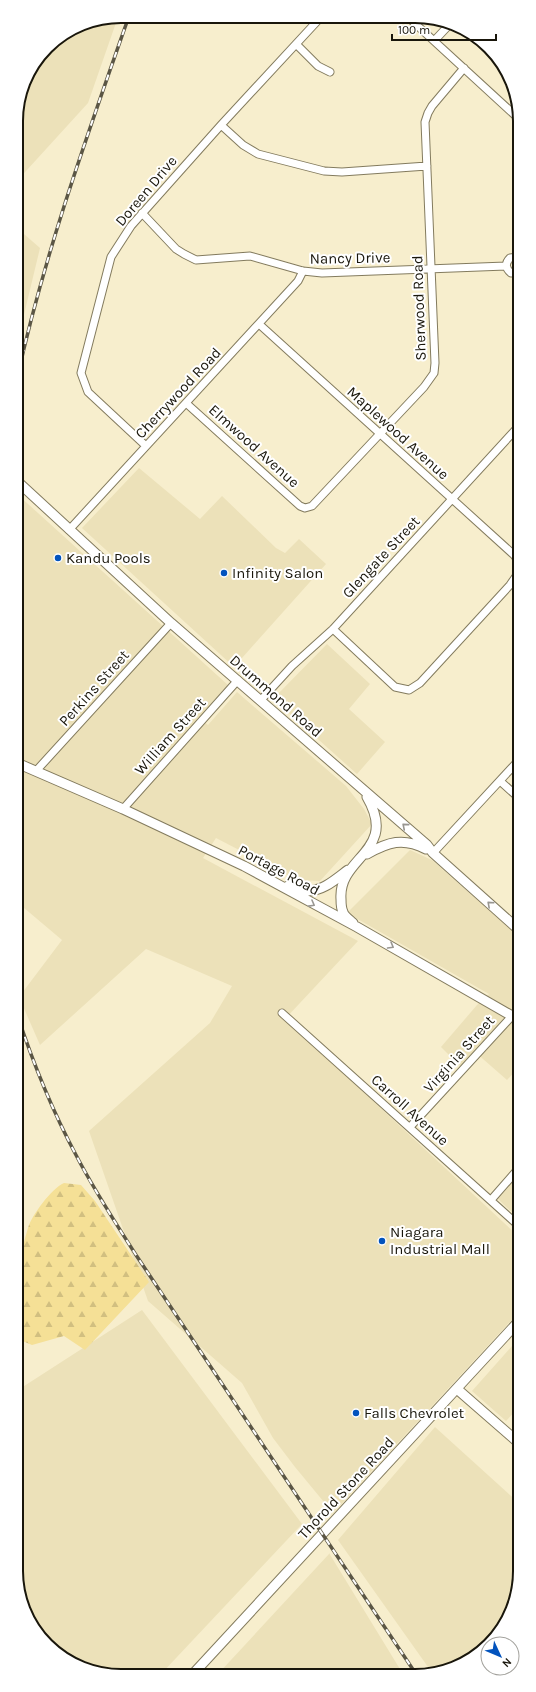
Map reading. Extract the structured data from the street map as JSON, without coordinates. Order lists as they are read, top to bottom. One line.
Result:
{"streets":{"main road":["Drummond Road","Portage Road","Thorold Stone Road"],"street":["Doreen Drive","Nancy Drive","Sherwood Road","Cherrywood Road","Maplewood Avenue","Elmwood Avenue","Glengate Street","Perkins Street","William Street","Virginia Street","Carroll Avenue"]},"crossings":[["Doreen Drive","Nancy Drive"],["Doreen Drive","Cherrywood Road"],["Nancy Drive","Sherwood Road"],["Nancy Drive","Cherrywood Road"],["Sherwood Road","Maplewood Avenue"],["Sherwood Road","Elmwood Avenue"],["Cherrywood Road","Maplewood Avenue"],["Cherrywood Road","Elmwood Avenue"],["Cherrywood Road","Drummond Road"],["Maplewood Avenue","Glengate Street"],["Glengate Street","Drummond Road"],["Perkins Street","Drummond Road"],["Perkins Street","Portage Road"],["Drummond Road","William Street"],["William Street","Portage Road"],["Virginia Street","Carroll Avenue"]],"one_way":["Portage Road"],"places":["Kandu Pools","Infinity Salon","Niagara Industrial Mall","Falls Chevrolet"],"scale_bar":"100 m","north":"bottom right"}
